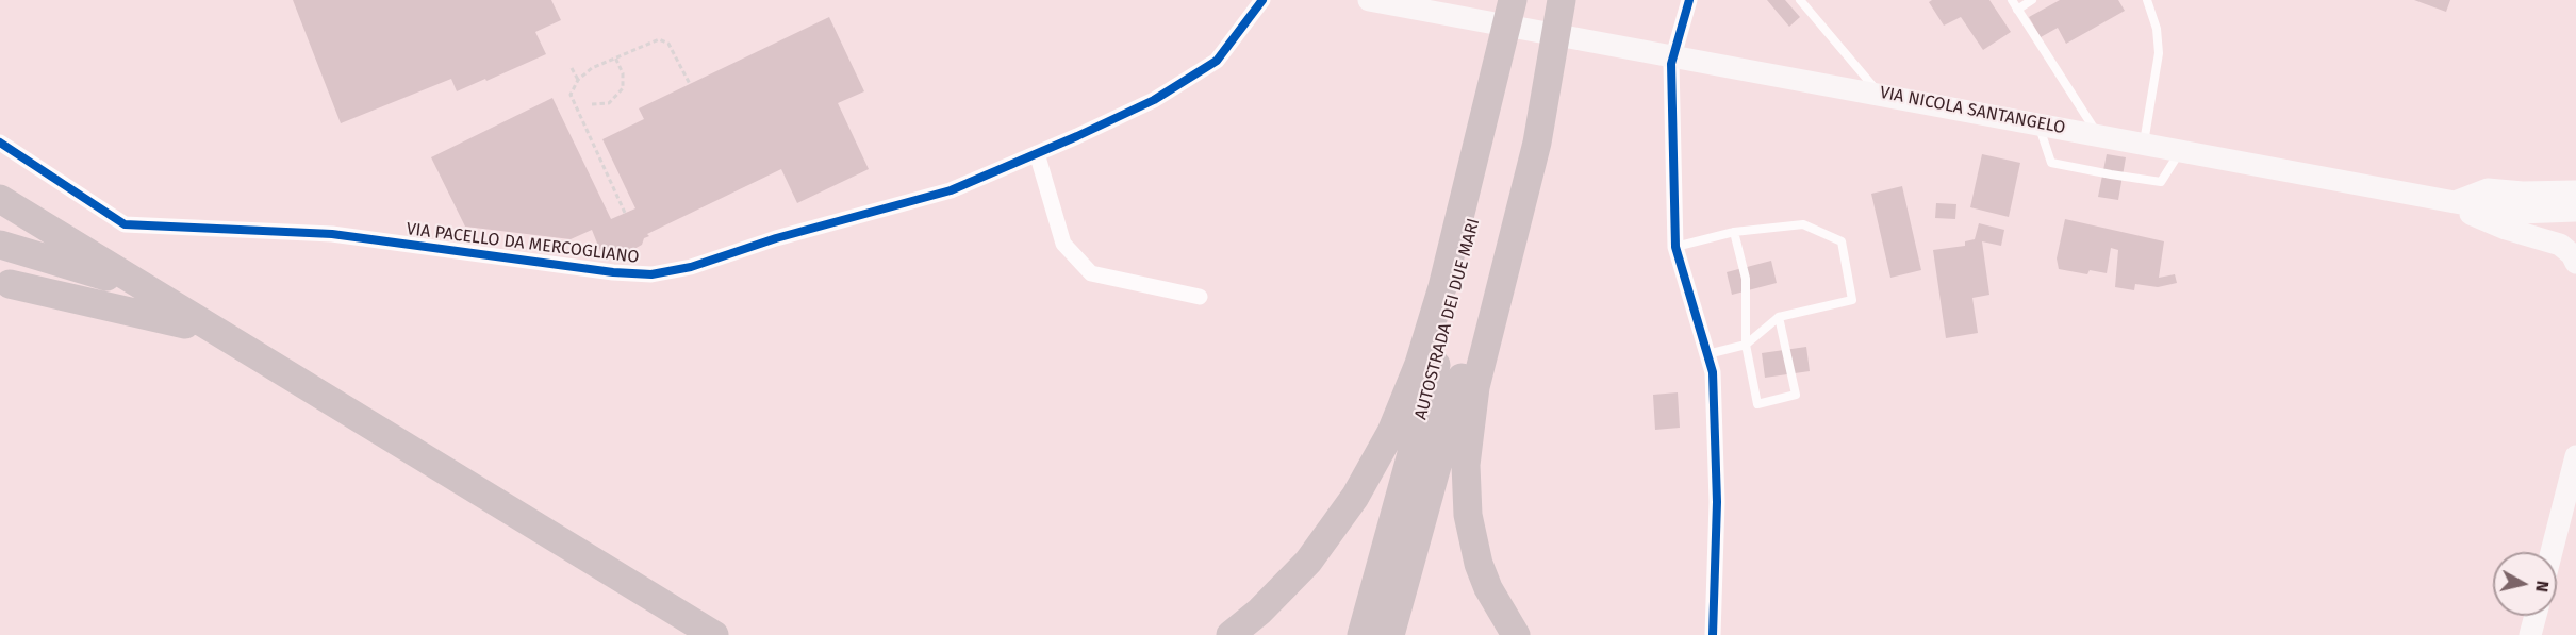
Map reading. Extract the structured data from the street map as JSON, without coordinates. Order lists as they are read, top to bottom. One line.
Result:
{"streets":{"highway":["AUTOSTRADA DEI DUE MARI"],"main road":["VIA NICOLA SANTANGELO"],"street":["VIA PACELLO DA MERCOGLIANO"]},"north":"right"}
